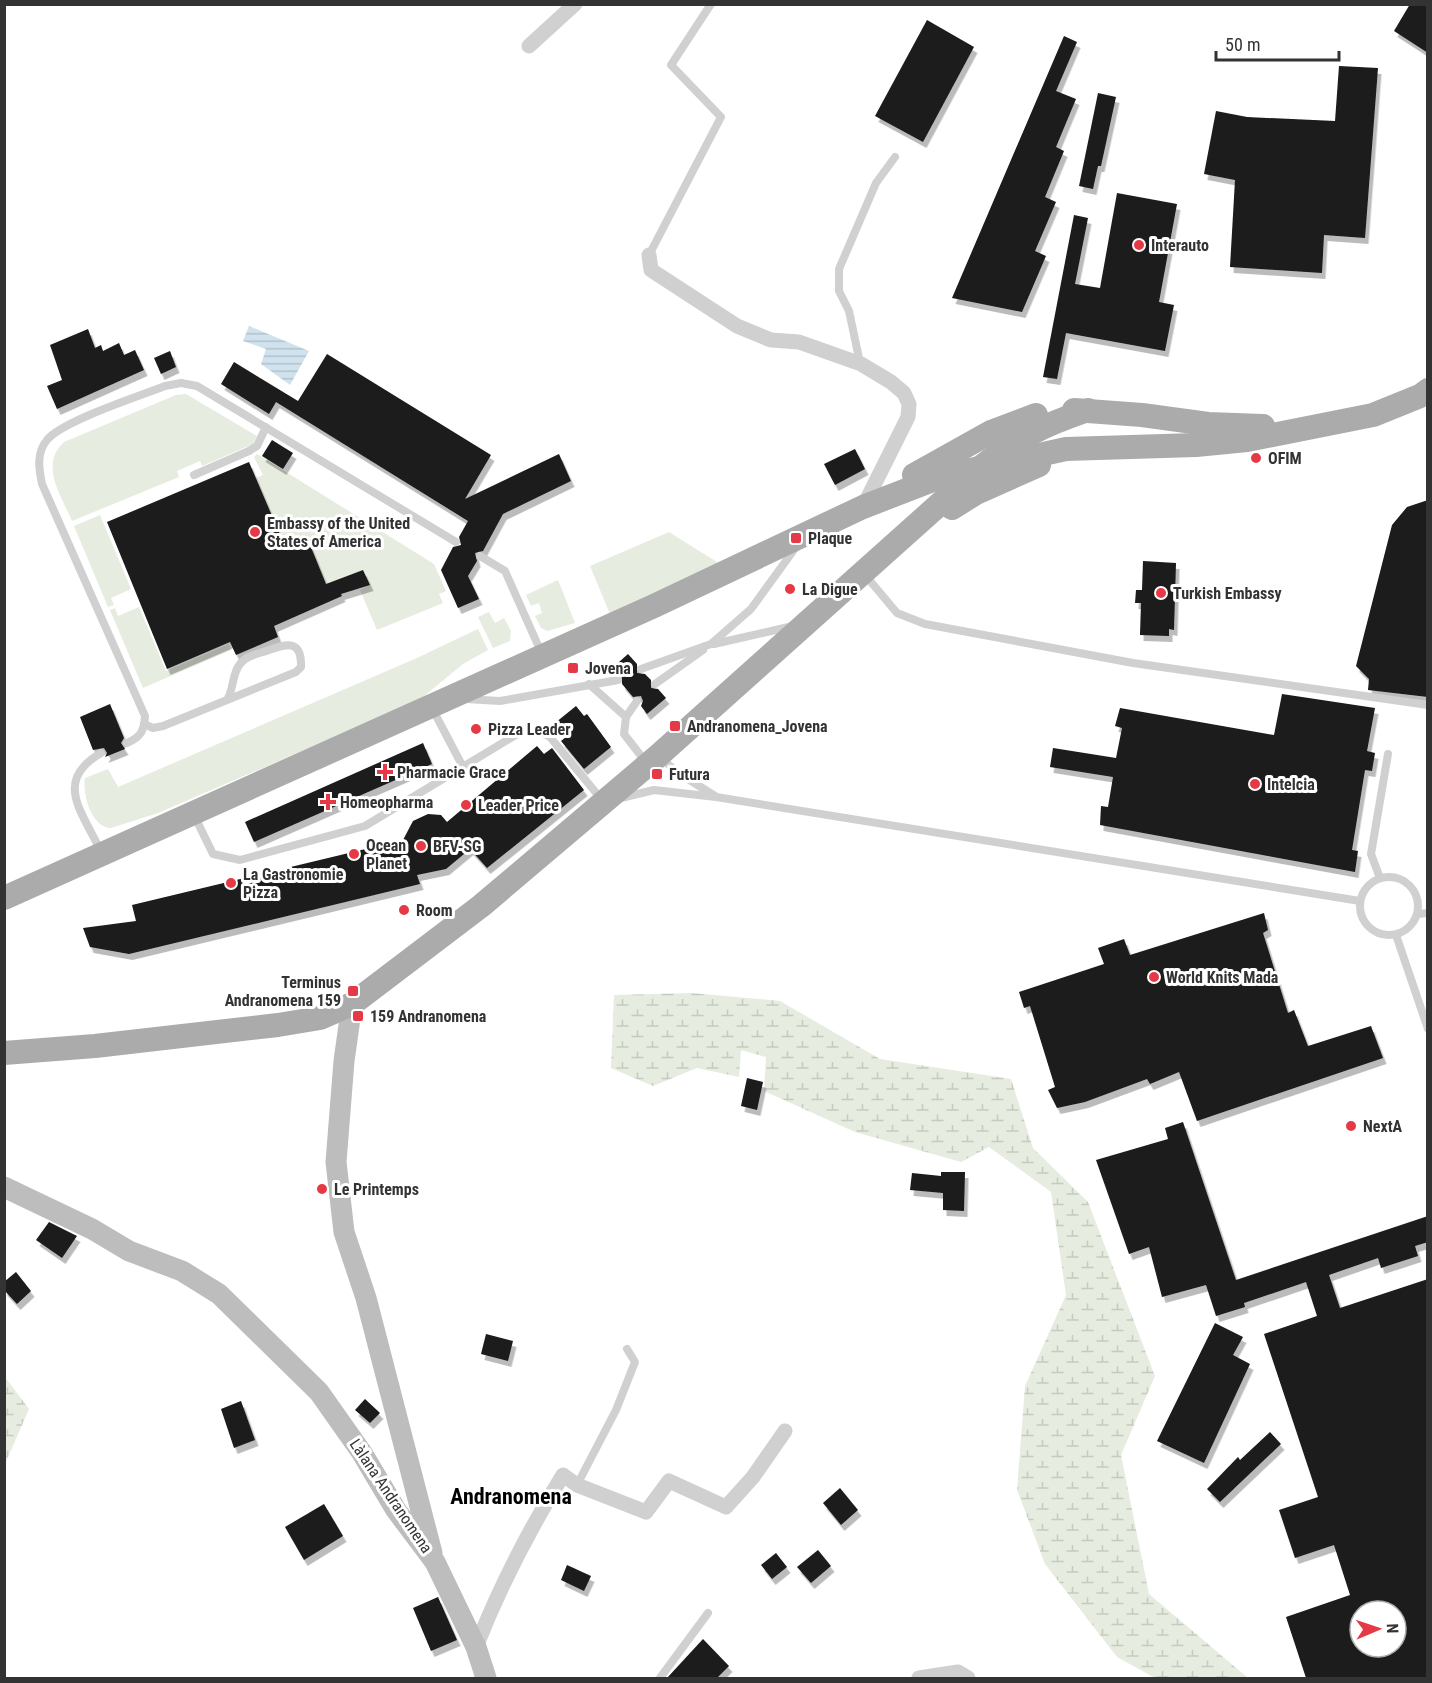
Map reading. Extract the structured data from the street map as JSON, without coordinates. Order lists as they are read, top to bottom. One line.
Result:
{"streets":{"street":["Làlana Andranomena"]},"districts":["Andranomena"],"places":{"other":["Interauto","OFIM","Embassy of the United States of America","La Digue","Turkish Embassy","Pizza Leader","Intelcia","Leader Price","BFV-SG","Ocean Planet","La Gastronomie Pizza","Room","World Knits Mada","NextA","Le Printemps"],"transit":["Plaque","Jovena","Andranomena_Jovena","Futura","Terminus Andranomena 159","159 Andranomena"],"health":["Pharmacie Grace","Homeopharma"]},"scale_bar":"50 m","north":"right"}
